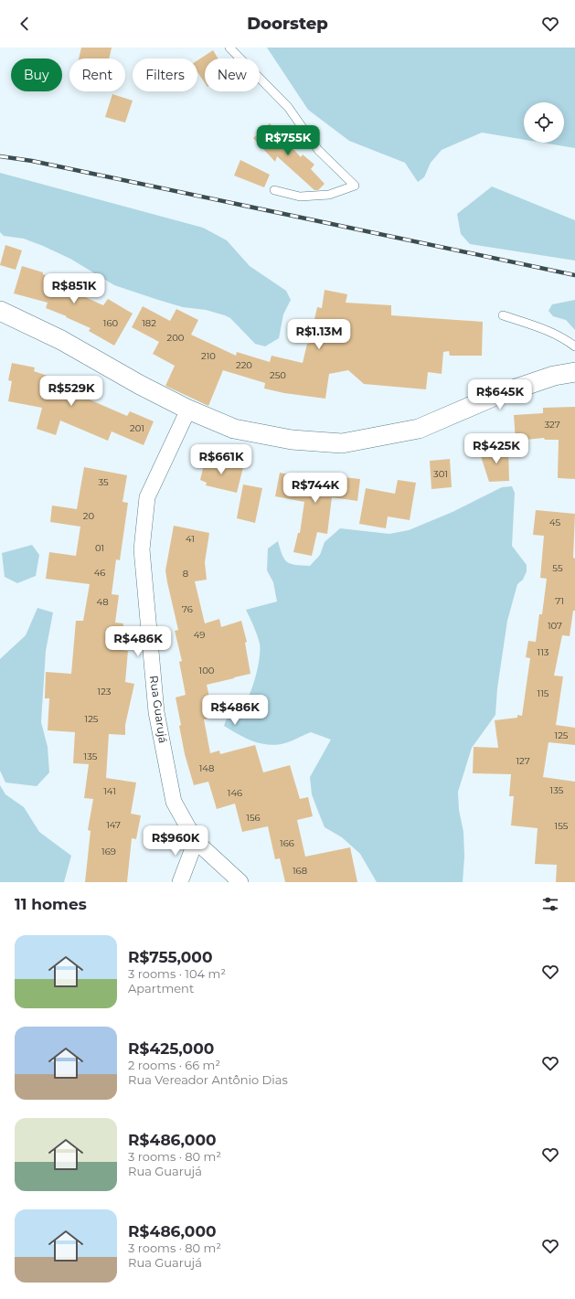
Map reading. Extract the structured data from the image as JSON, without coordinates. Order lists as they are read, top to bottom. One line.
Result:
{"streets":{"street":["Rua Guarujá"]},"house_numbers":["160","182","200","210","220","250","327","201","301","35","20","45","41","01","55","46","8","71","48","76","107","49","113","100","123","115","125","125","135","127","148","135","141","146","156","147","155","166","169","168"],"page":{"header":"Doorstep","chip":["Buy","Rent","Filters","New"],"price":["R$755K","R$851K","R$1.13M","R$529K","R$645K","R$425K","R$661K","R$744K","R$486K","R$486K","R$960K"],"heading":"11 homes","list":[{"name":"R$755,000","note":"3 rooms · 104 m² · Apartment"},{"name":"R$425,000","note":"2 rooms · 66 m² · Rua Vereador Antônio Dias"},{"name":"R$486,000","note":"3 rooms · 80 m² · Rua Guarujá"},{"name":"R$486,000","note":"3 rooms · 80 m² · Rua Guarujá"}]}}
